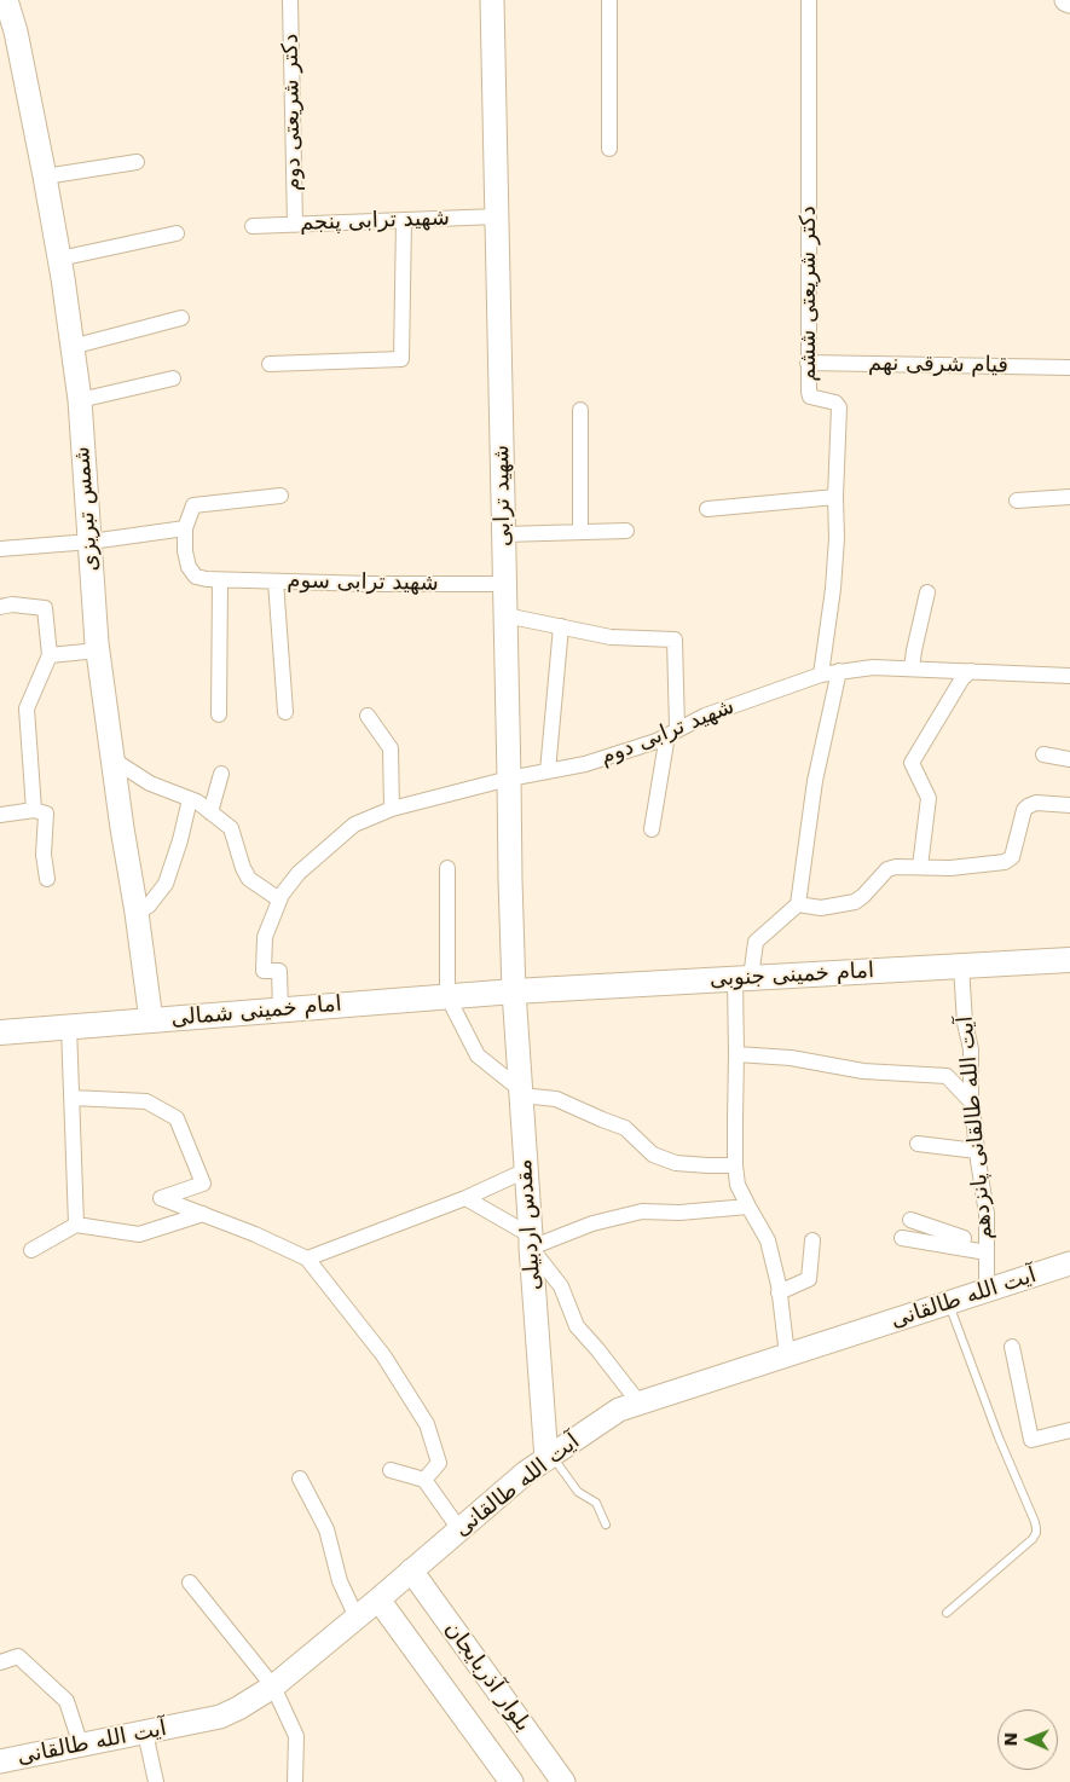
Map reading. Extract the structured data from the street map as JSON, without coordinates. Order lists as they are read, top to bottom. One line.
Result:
{"streets":{"main road":["امام خمینی جنوبی","امام خمینی شمالی"],"street":["دکتر شریعتی دوم","شهید ترابی پنجم","دکتر شریعتی ششم","قیام شرقی نهم","شهید ترابی","شمس تبریزی","شهید ترابی سوم","شهید ترابی دوم","آیت الله طالقانی پانزدهم","مقدس اردبیلی","آیت الله طالقانی","بلوار آذربایجان"]},"crossings":[["دکتر شریعتی دوم","شهید ترابی پنجم"],["شهید ترابی پنجم","شهید ترابی"],["دکتر شریعتی ششم","قیام شرقی نهم"],["دکتر شریعتی ششم","شهید ترابی دوم"],["شهید ترابی","شهید ترابی سوم"],["شهید ترابی","شهید ترابی دوم"],["شهید ترابی","امام خمینی جنوبی"],["شهید ترابی","امام خمینی شمالی"],["شهید ترابی","مقدس اردبیلی"],["شمس تبریزی","امام خمینی شمالی"],["شهید ترابی دوم","امام خمینی شمالی"],["امام خمینی جنوبی","امام خمینی شمالی"],["امام خمینی جنوبی","آیت الله طالقانی پانزدهم"],["امام خمینی جنوبی","مقدس اردبیلی"],["امام خمینی شمالی","مقدس اردبیلی"],["آیت الله طالقانی پانزدهم","آیت الله طالقانی"],["مقدس اردبیلی","آیت الله طالقانی"],["آیت الله طالقانی","بلوار آذربایجان"]],"north":"left"}
